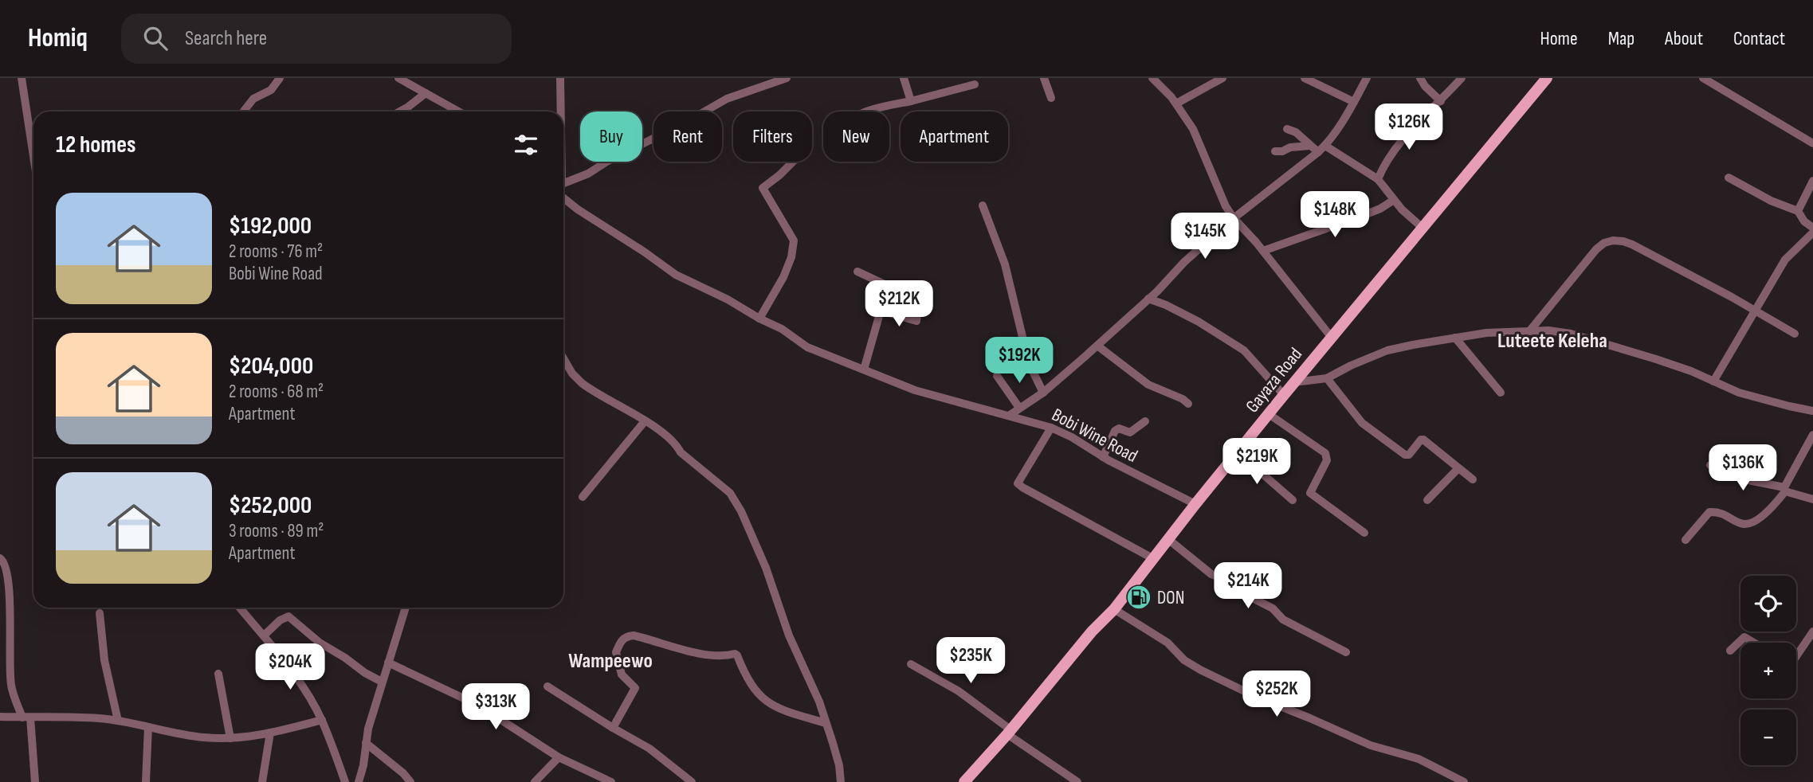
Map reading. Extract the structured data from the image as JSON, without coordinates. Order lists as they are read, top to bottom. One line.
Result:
{"streets":{"main road":["Gayaza Road"],"street":["Bobi Wine Road"]},"crossings":[["Gayaza Road","Bobi Wine Road"]],"districts":["Luteete Keleha","Wampeewo"],"places":{"fuel station":["DON"]},"page":{"header":"Homiq","search":"Search here","nav":["Home","Map","About","Contact"],"price":["$126K","$148K","$145K","$212K","$192K","$219K","$136K","$214K","$235K","$204K","$252K","$313K"],"chip":["Buy","Rent","Filters","New","Apartment"],"heading":"12 homes","list":[{"name":"$192,000","note":"2 rooms · 76 m² · Bobi Wine Road"},{"name":"$204,000","note":"2 rooms · 68 m² · Apartment"},{"name":"$252,000","note":"3 rooms · 89 m² · Apartment"}],"map_buttons":["+","−"]}}
